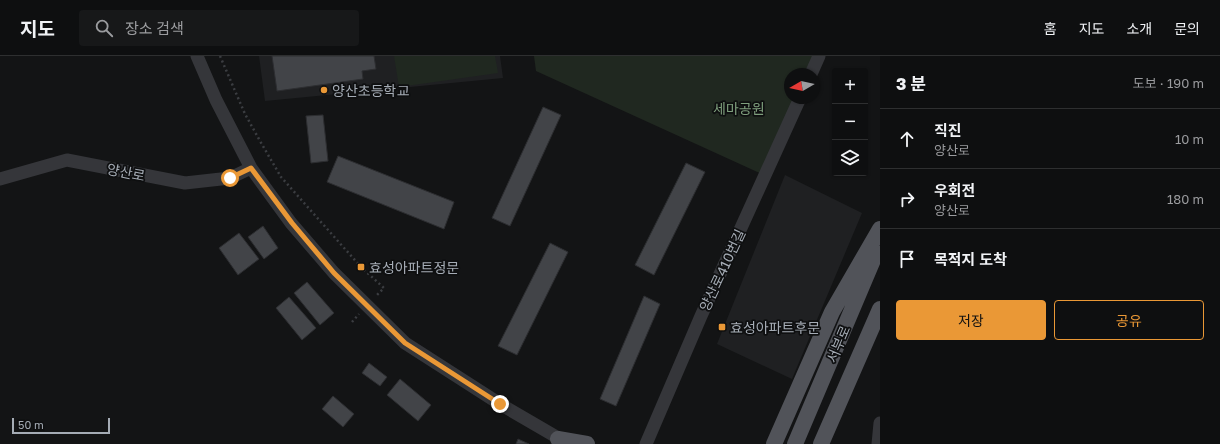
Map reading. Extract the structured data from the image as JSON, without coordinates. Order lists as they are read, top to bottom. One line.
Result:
{"streets":{"main road":["서부로"],"street":["양산로","양산로410번길"]},"parks":["세마공원"],"places":{"other":["양산초등학교"],"transit":["효성아파트정문","효성아파트후문"]},"scale_bar":"50 m","north":"left","page":{"header":"지도","search":"장소 검색","nav":["홈","지도","소개","문의"],"heading":["3 분","도보 · 190 m"],"map_buttons":["+","−"],"list":[["직진","양산로","10 m"],["우회전","양산로","180 m"],"목적지 도착"],"buttons":["저장","공유"],"scale":"50 m"}}
